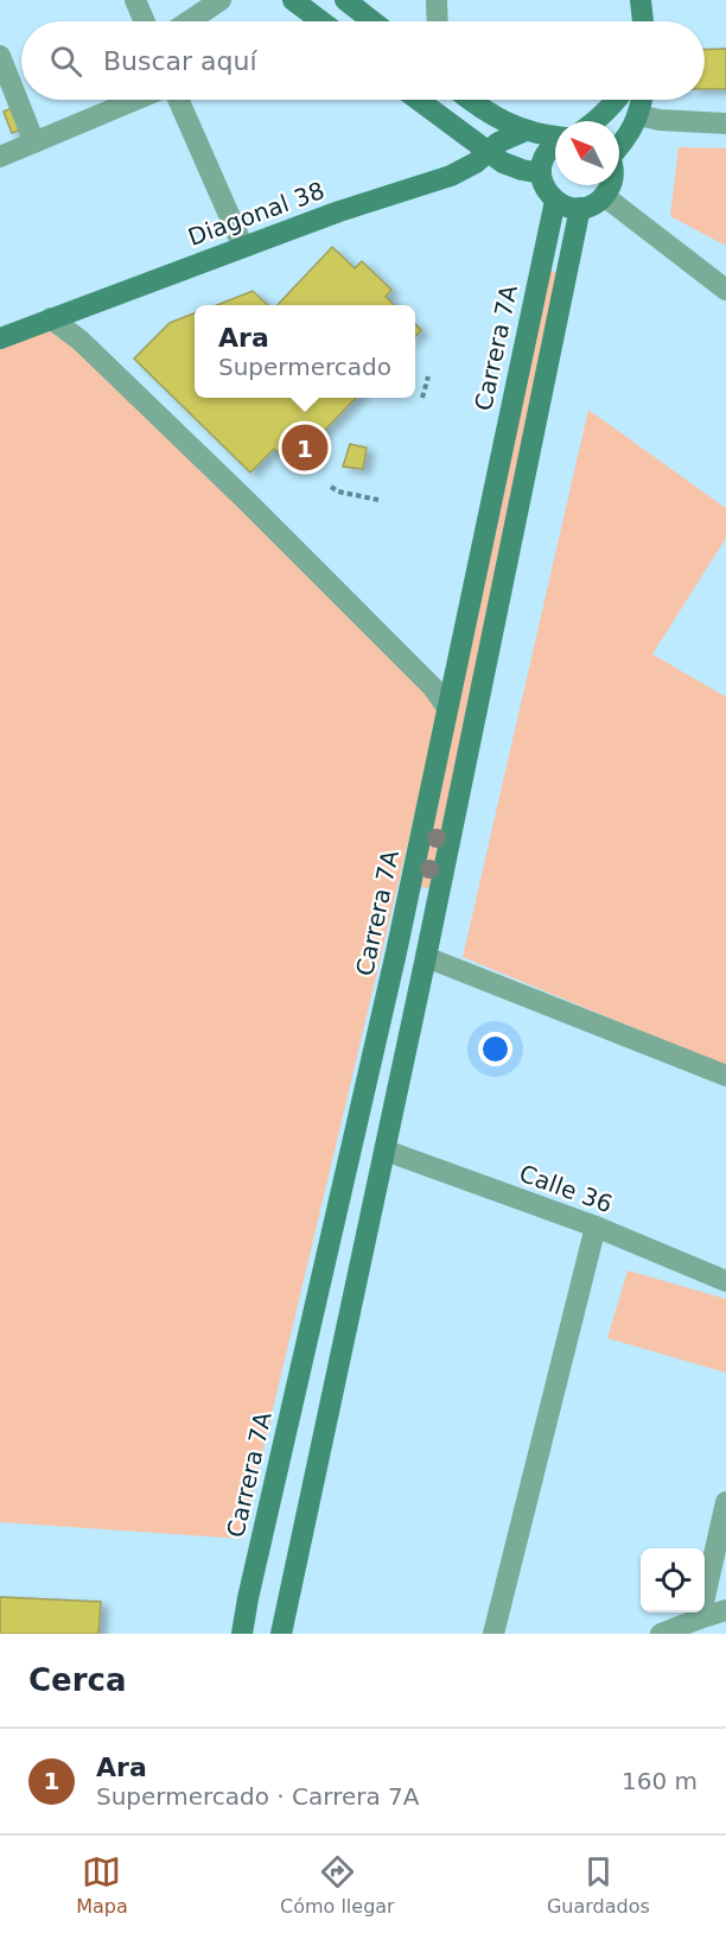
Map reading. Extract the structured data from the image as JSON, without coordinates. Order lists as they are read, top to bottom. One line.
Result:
{"streets":{"main road":["Diagonal 38","Carrera 7A"],"street":["Calle 36"]},"north":"top left","page":{"search":"Buscar aquí","popup":["Ara","Supermercado"],"pins":"1","heading":"Cerca","list":[{"mark":"1","name":"Ara","note":"Supermercado · Carrera 7A","value":"160 m"}],"nav":["Mapa","Cómo llegar","Guardados"]}}
